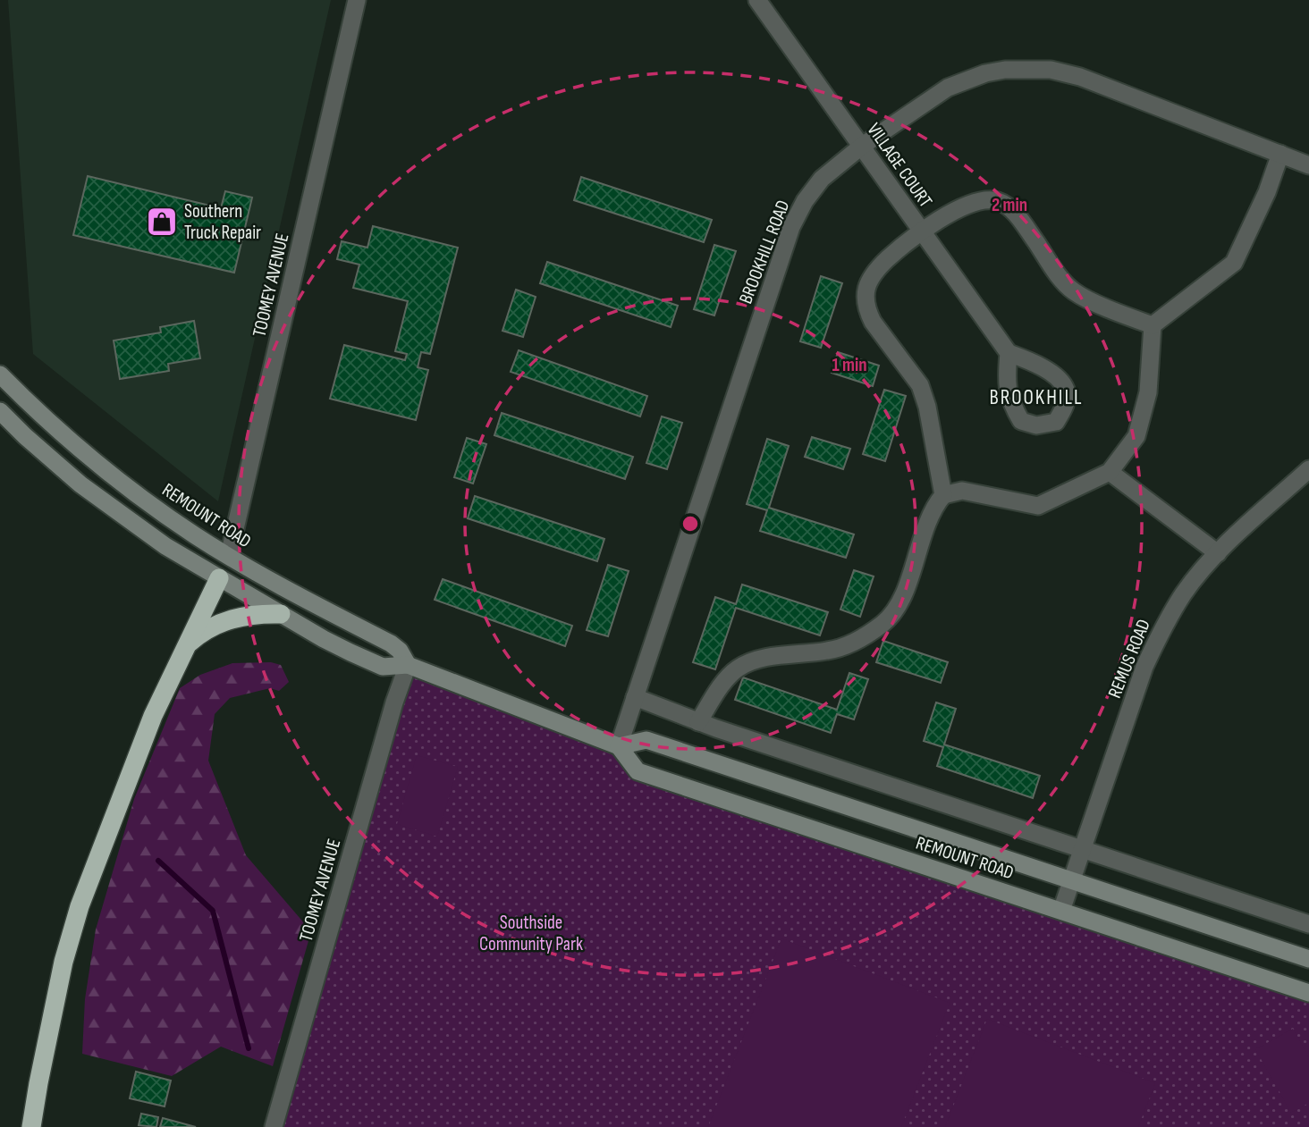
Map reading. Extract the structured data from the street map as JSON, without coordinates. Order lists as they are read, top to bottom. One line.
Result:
{"streets":{"main road":["TOOMEY AVENUE","REMOUNT ROAD"],"street":["VILLAGE COURT","BROOKHILL ROAD","REMUS ROAD"]},"crossings":[["VILLAGE COURT","BROOKHILL ROAD"],["BROOKHILL ROAD","REMOUNT ROAD"],["TOOMEY AVENUE","REMOUNT ROAD"],["REMOUNT ROAD","REMUS ROAD"]],"districts":["BROOKHILL"],"parks":["Southside Community Park"],"places":{"shop":["Southern Truck Repair"]},"rings":["2 min","1 min"]}
